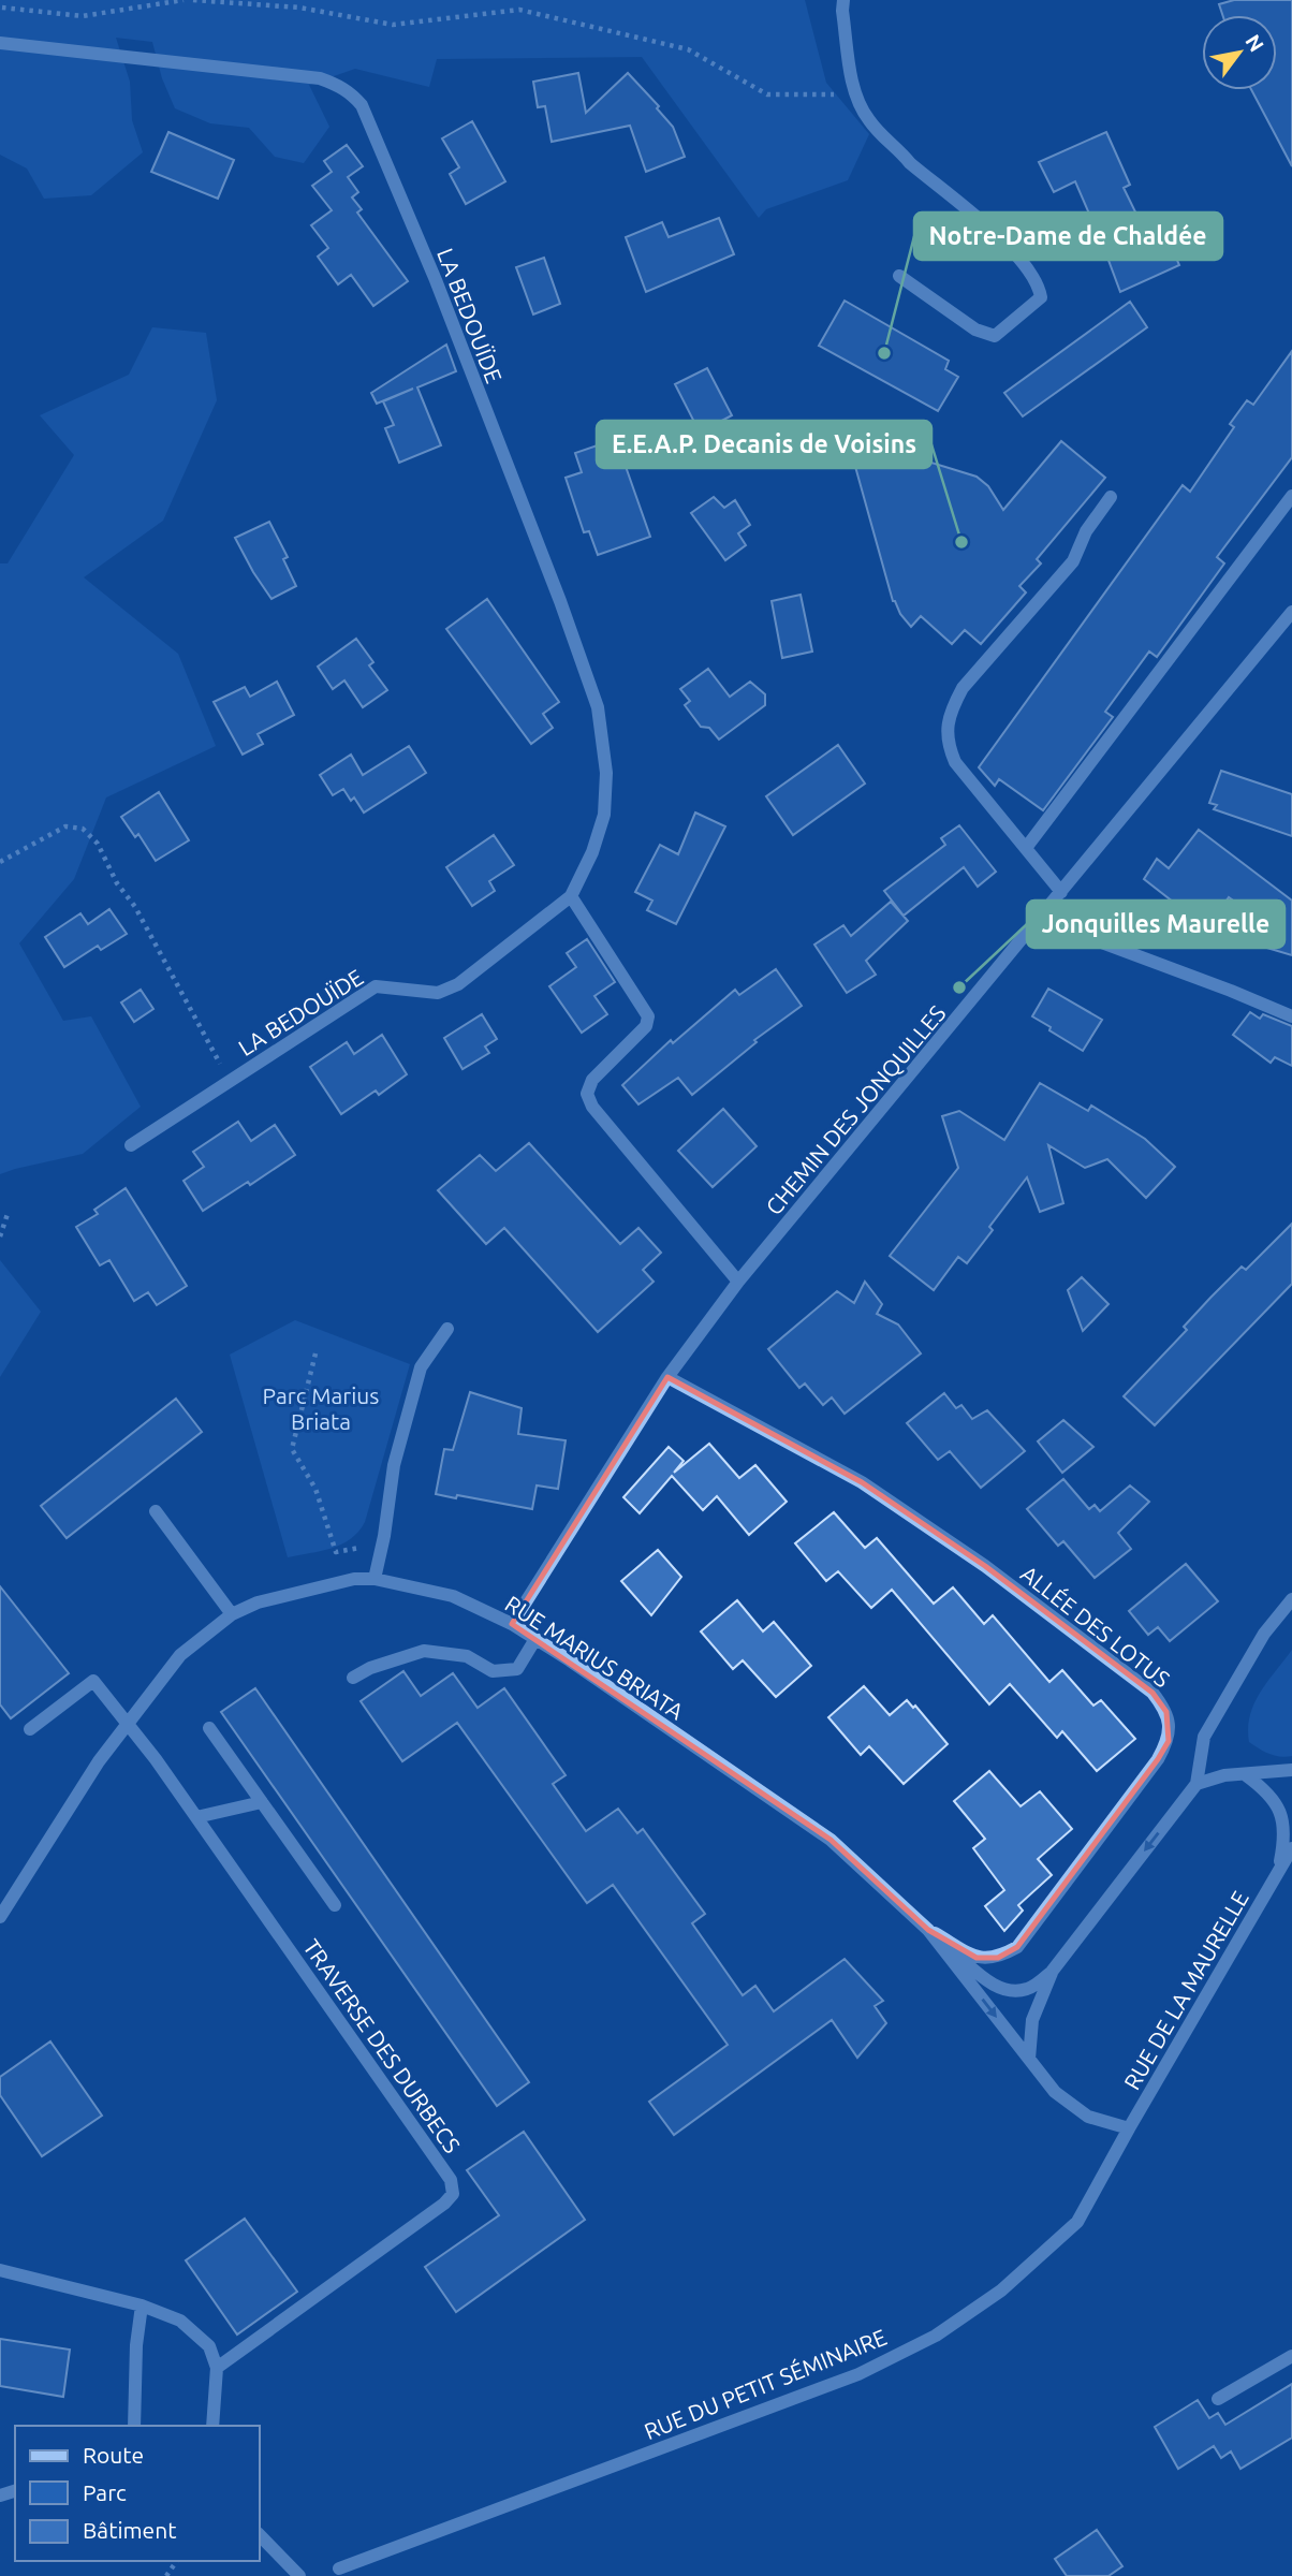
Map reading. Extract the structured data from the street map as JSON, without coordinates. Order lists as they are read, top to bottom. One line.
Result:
{"streets":{"street":["LA BEDOUÏDE","CHEMIN DES JONQUILLES","ALLÉE DES LOTUS","RUE MARIUS BRIATA","RUE DE LA MAURELLE","TRAVERSE DES DURBECS","RUE DU PETIT SÉMINAIRE"]},"crossings":[["CHEMIN DES JONQUILLES","ALLÉE DES LOTUS"],["CHEMIN DES JONQUILLES","RUE MARIUS BRIATA"],["ALLÉE DES LOTUS","RUE MARIUS BRIATA"],["RUE MARIUS BRIATA","RUE DE LA MAURELLE"],["RUE MARIUS BRIATA","TRAVERSE DES DURBECS"],["RUE MARIUS BRIATA","RUE DU PETIT SÉMINAIRE"],["RUE DE LA MAURELLE","RUE DU PETIT SÉMINAIRE"]],"parks":["Parc Marius Briata"],"places":["Notre-Dame de Chaldée","E.E.A.P. Decanis de Voisins","Jonquilles Maurelle"],"legend":["Route","Parc","Bâtiment"],"north":"top right"}
